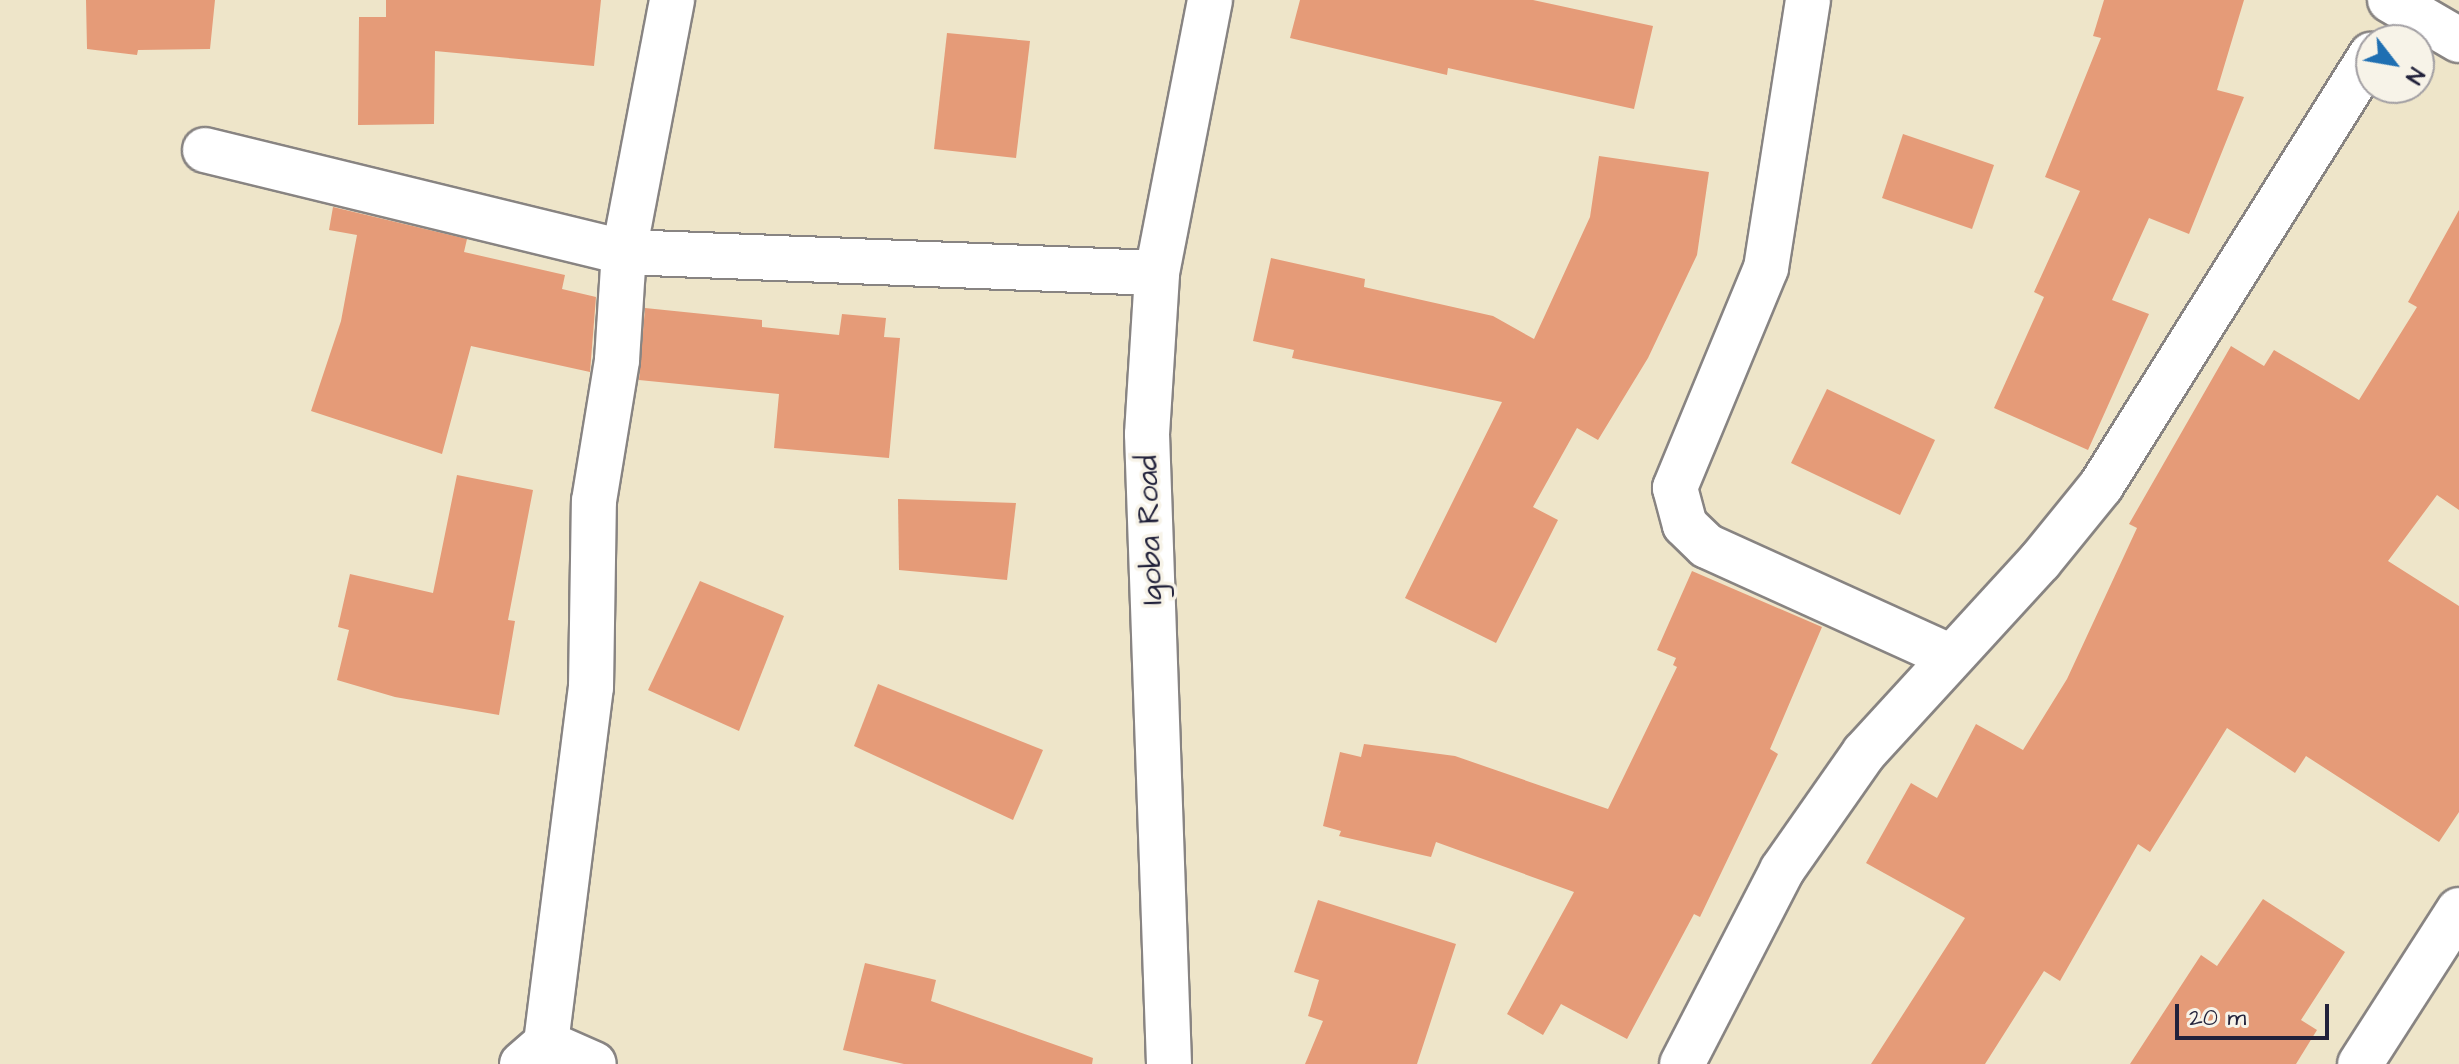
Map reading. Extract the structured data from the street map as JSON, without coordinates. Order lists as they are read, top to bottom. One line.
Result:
{"streets":{"street":["Igoba Road"]},"scale_bar":"20 m","north":"bottom right"}
